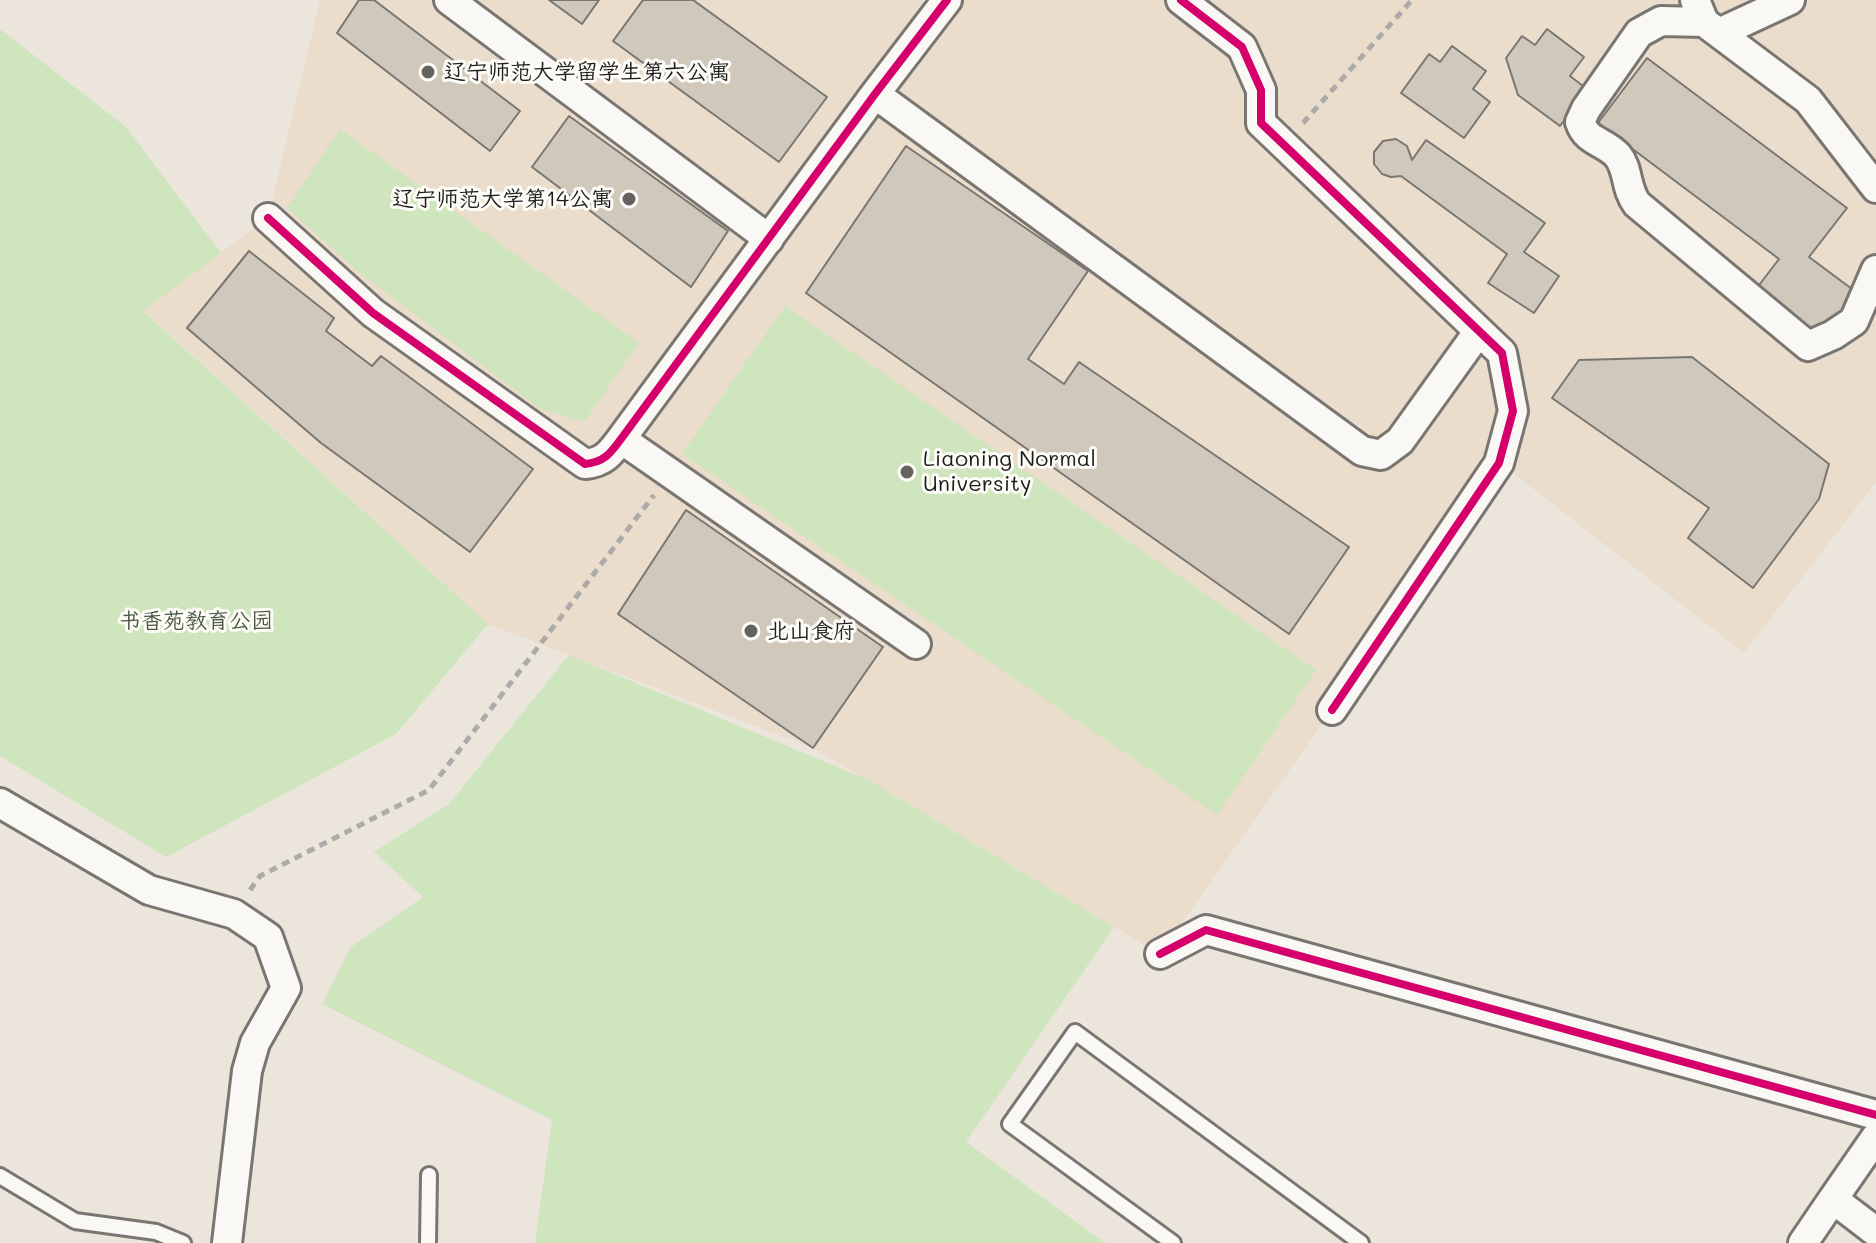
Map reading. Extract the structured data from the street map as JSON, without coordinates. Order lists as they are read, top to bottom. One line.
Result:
{"parks":["书香苑教育公园"],"places":["辽宁师范大学留学生第六公寓","辽宁师范大学第14公寓","Liaoning Normal University","北山食府"]}
